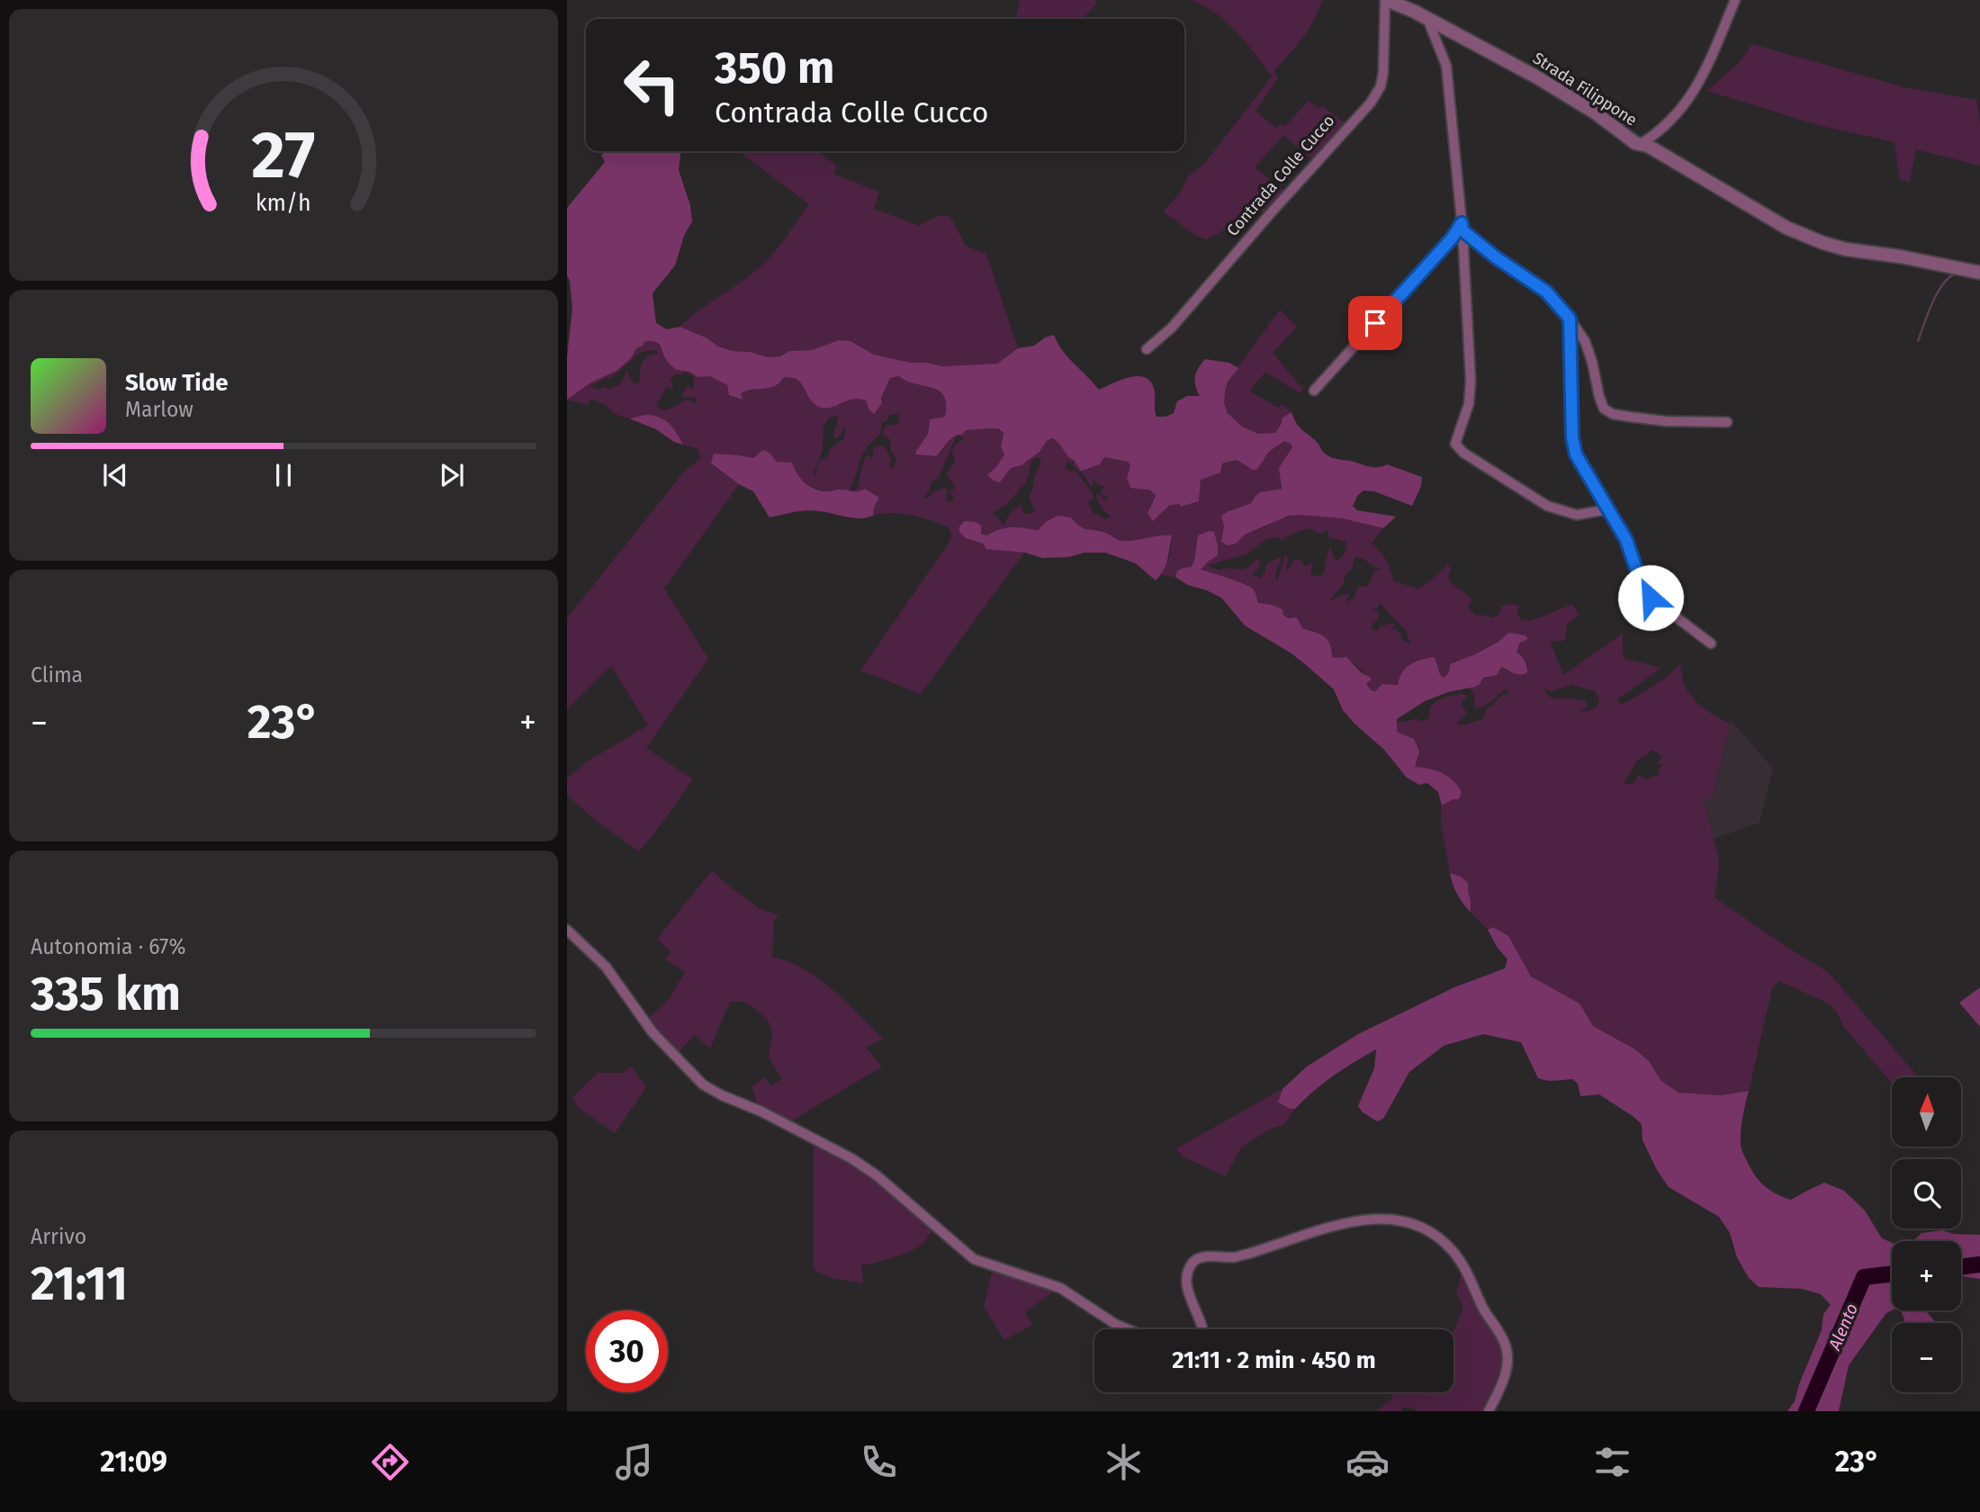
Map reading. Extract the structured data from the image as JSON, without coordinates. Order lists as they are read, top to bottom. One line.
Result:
{"streets":{"street":["Strada Filippone","Contrada Colle Cucco"]},"crossings":[["Strada Filippone","Contrada Colle Cucco"]],"water":["Alento"],"north":"top","page":{"turn":["350 m","Contrada Colle Cucco"],"song":["Slow Tide","Marlow"],"tile":["Clima",["Autonomia · 67%","335 km"],["Arrivo","21:11"]],"heat":["−","23°","+"],"map_buttons":["+","−"],"limit":"30","trip":"21:11 · 2 min · 450 m","tabs":["21:09","23°"],"gauge":["27","km/h"]}}
